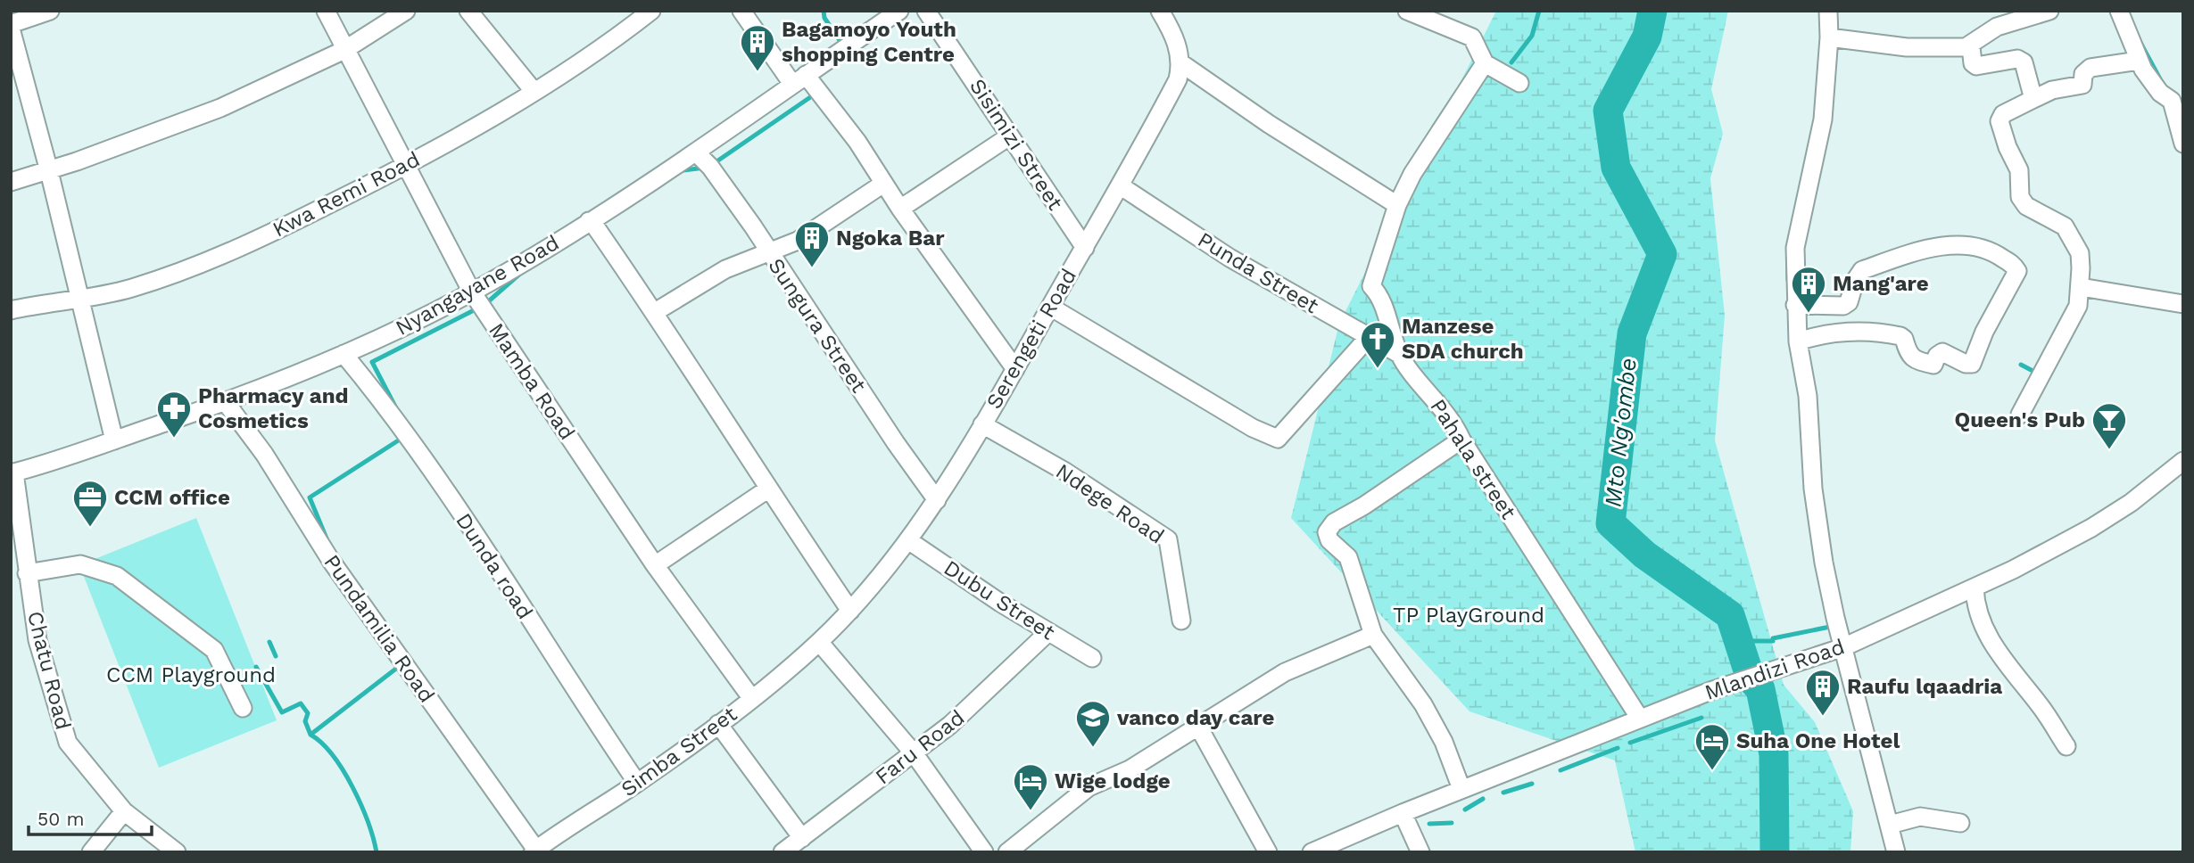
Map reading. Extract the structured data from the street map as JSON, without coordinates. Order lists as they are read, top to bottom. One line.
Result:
{"streets":{"street":["Sisimizi Street","Kwa Remi Road","Punda Street","Nyangayane Road","Sungura Street","Serengeti Road","Mamba Road","Pahala street","Ndege Road","Dunda road","Dubu Street","Pundamilia Road","Mlandizi Road","Chatu Road","Faru Road","Simba Street"]},"crossings":[["Sisimizi Street","Serengeti Road"],["Kwa Remi Road","Mamba Road"],["Punda Street","Serengeti Road"],["Punda Street","Pahala street"],["Nyangayane Road","Sungura Street"],["Nyangayane Road","Mamba Road"],["Nyangayane Road","Dunda road"],["Nyangayane Road","Pundamilia Road"],["Nyangayane Road","Chatu Road"],["Sungura Street","Serengeti Road"],["Serengeti Road","Ndege Road"],["Serengeti Road","Dubu Street"],["Serengeti Road","Simba Street"],["Mamba Road","Simba Street"],["Pahala street","Mlandizi Road"],["Dunda road","Simba Street"],["Dubu Street","Faru Road"],["Pundamilia Road","Simba Street"]],"water":["Mto Ng'ombe"],"parks":["TP PlayGround","CCM Playground"],"places":{"building":["Bagamoyo Youth shopping Centre","Ngoka Bar","Mang'are","Raufu lqaadria"],"church":["Manzese SDA church"],"pharmacy":["Pharmacy and Cosmetics"],"bar":["Queen's Pub"],"office":["CCM office"],"school or university":["vanco day care"],"hotel":["Suha One Hotel","Wige lodge"]},"scale_bar":"50 m"}
